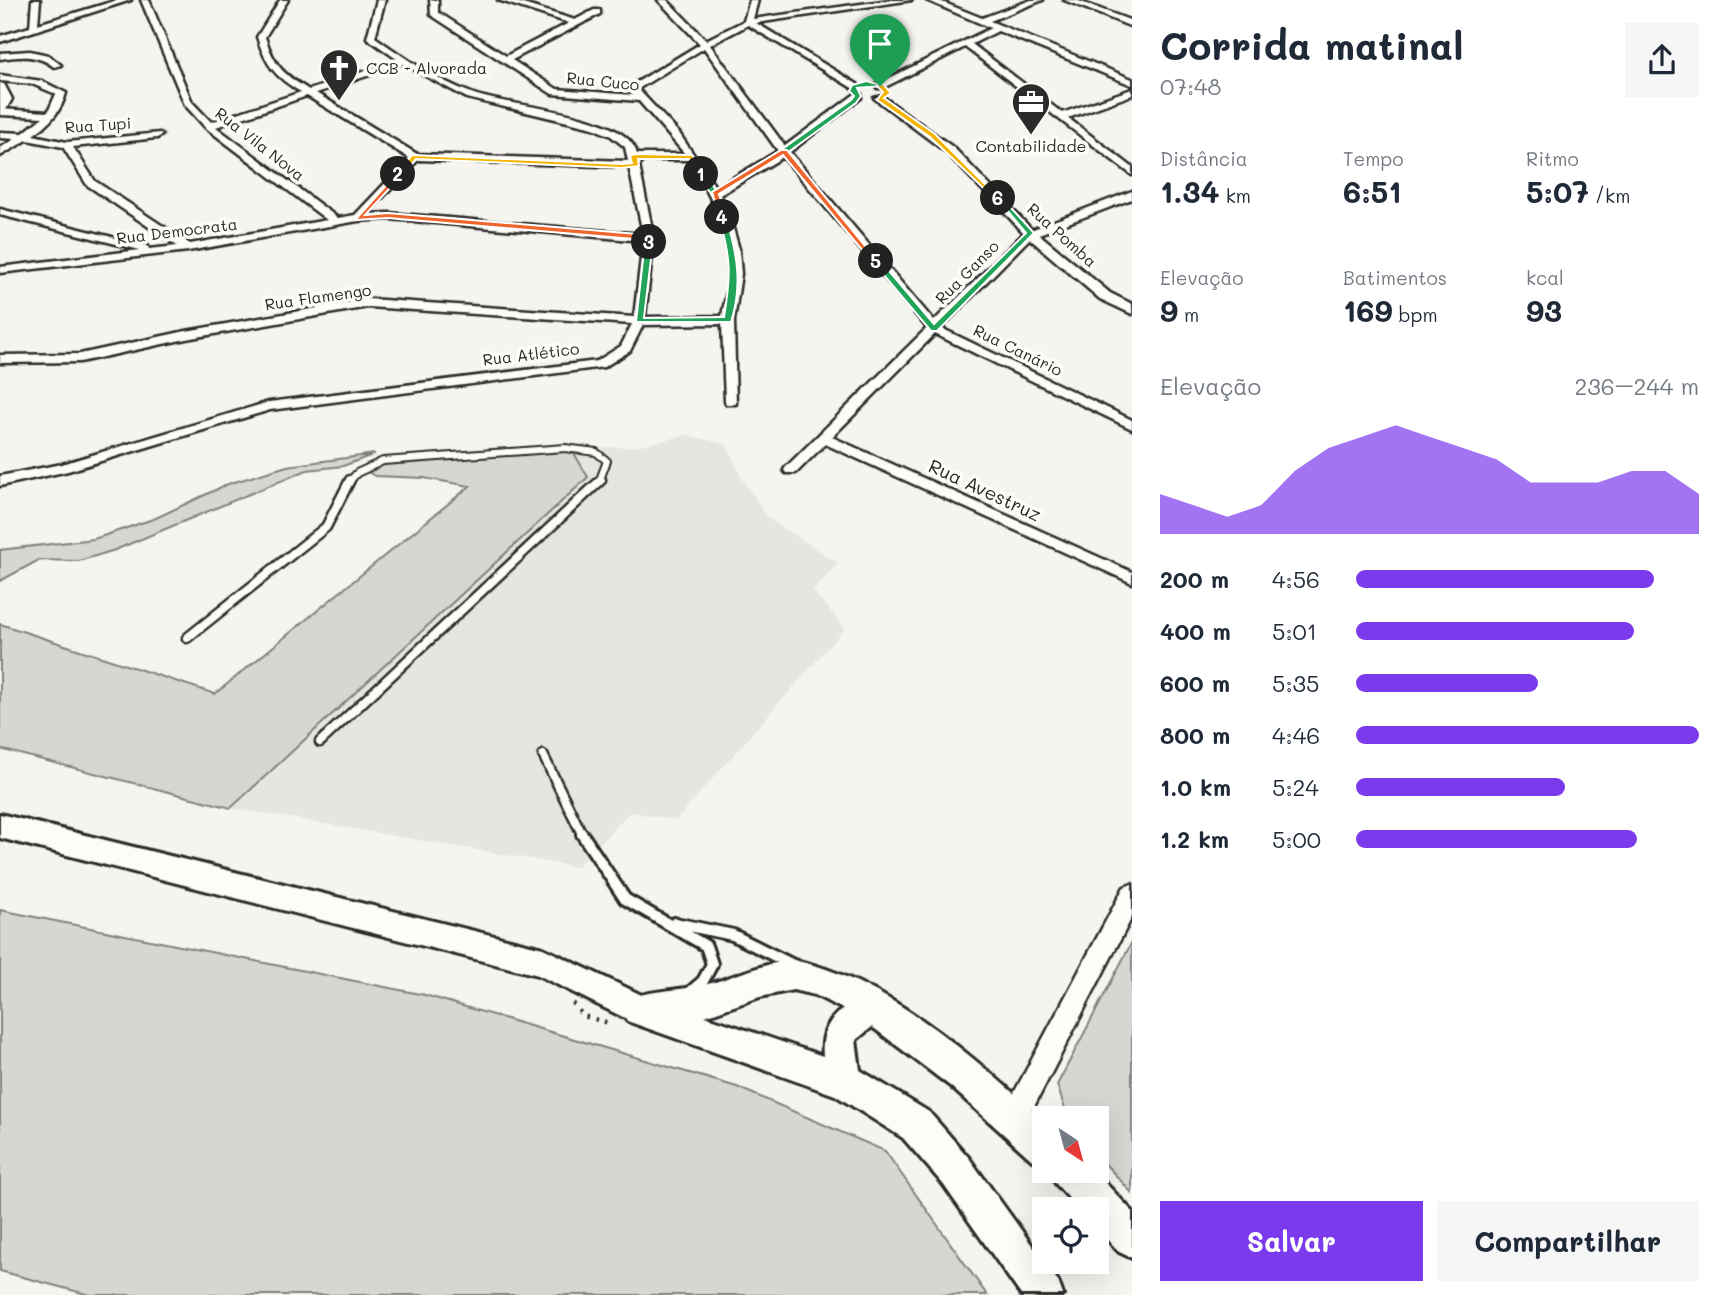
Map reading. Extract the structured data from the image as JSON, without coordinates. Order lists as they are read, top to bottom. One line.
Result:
{"streets":{"street":["Rua Cuco","Rua Tupi","Rua Vila Nova","Rua Democrata","Rua Pomba","Rua Ganso","Rua Flamengo","Rua Canário","Rua Atlético","Rua Avestruz"]},"crossings":[["Rua Cuco","Rua Flamengo"],["Rua Vila Nova","Rua Democrata"],["Rua Democrata","Rua Atlético"],["Rua Pomba","Rua Ganso"],["Rua Ganso","Rua Canário"],["Rua Ganso","Rua Avestruz"],["Rua Flamengo","Rua Atlético"]],"places":{"church":["CCB - Alvorada"],"office":["Contabilidade"]},"north":"bottom right","page":{"heading":["Corrida matinal","07:48"],"stats":[["Distância","1.34 km"],["Tempo","6:51"],["Ritmo","5:07 /km"],["Elevação","9 m"],["Batimentos","169 bpm"],["kcal","93"]],"pins":["1","2","6","4","3","5"],"chart":["Elevação","236–244 m"],"list":[{"name":"200 m","note":"4:56"},{"name":"400 m","note":"5:01"},{"name":"600 m","note":"5:35"},{"name":"800 m","note":"4:46"},{"name":"1.0 km","note":"5:24"},{"name":"1.2 km","note":"5:00"}],"buttons":["Salvar","Compartilhar"]}}
